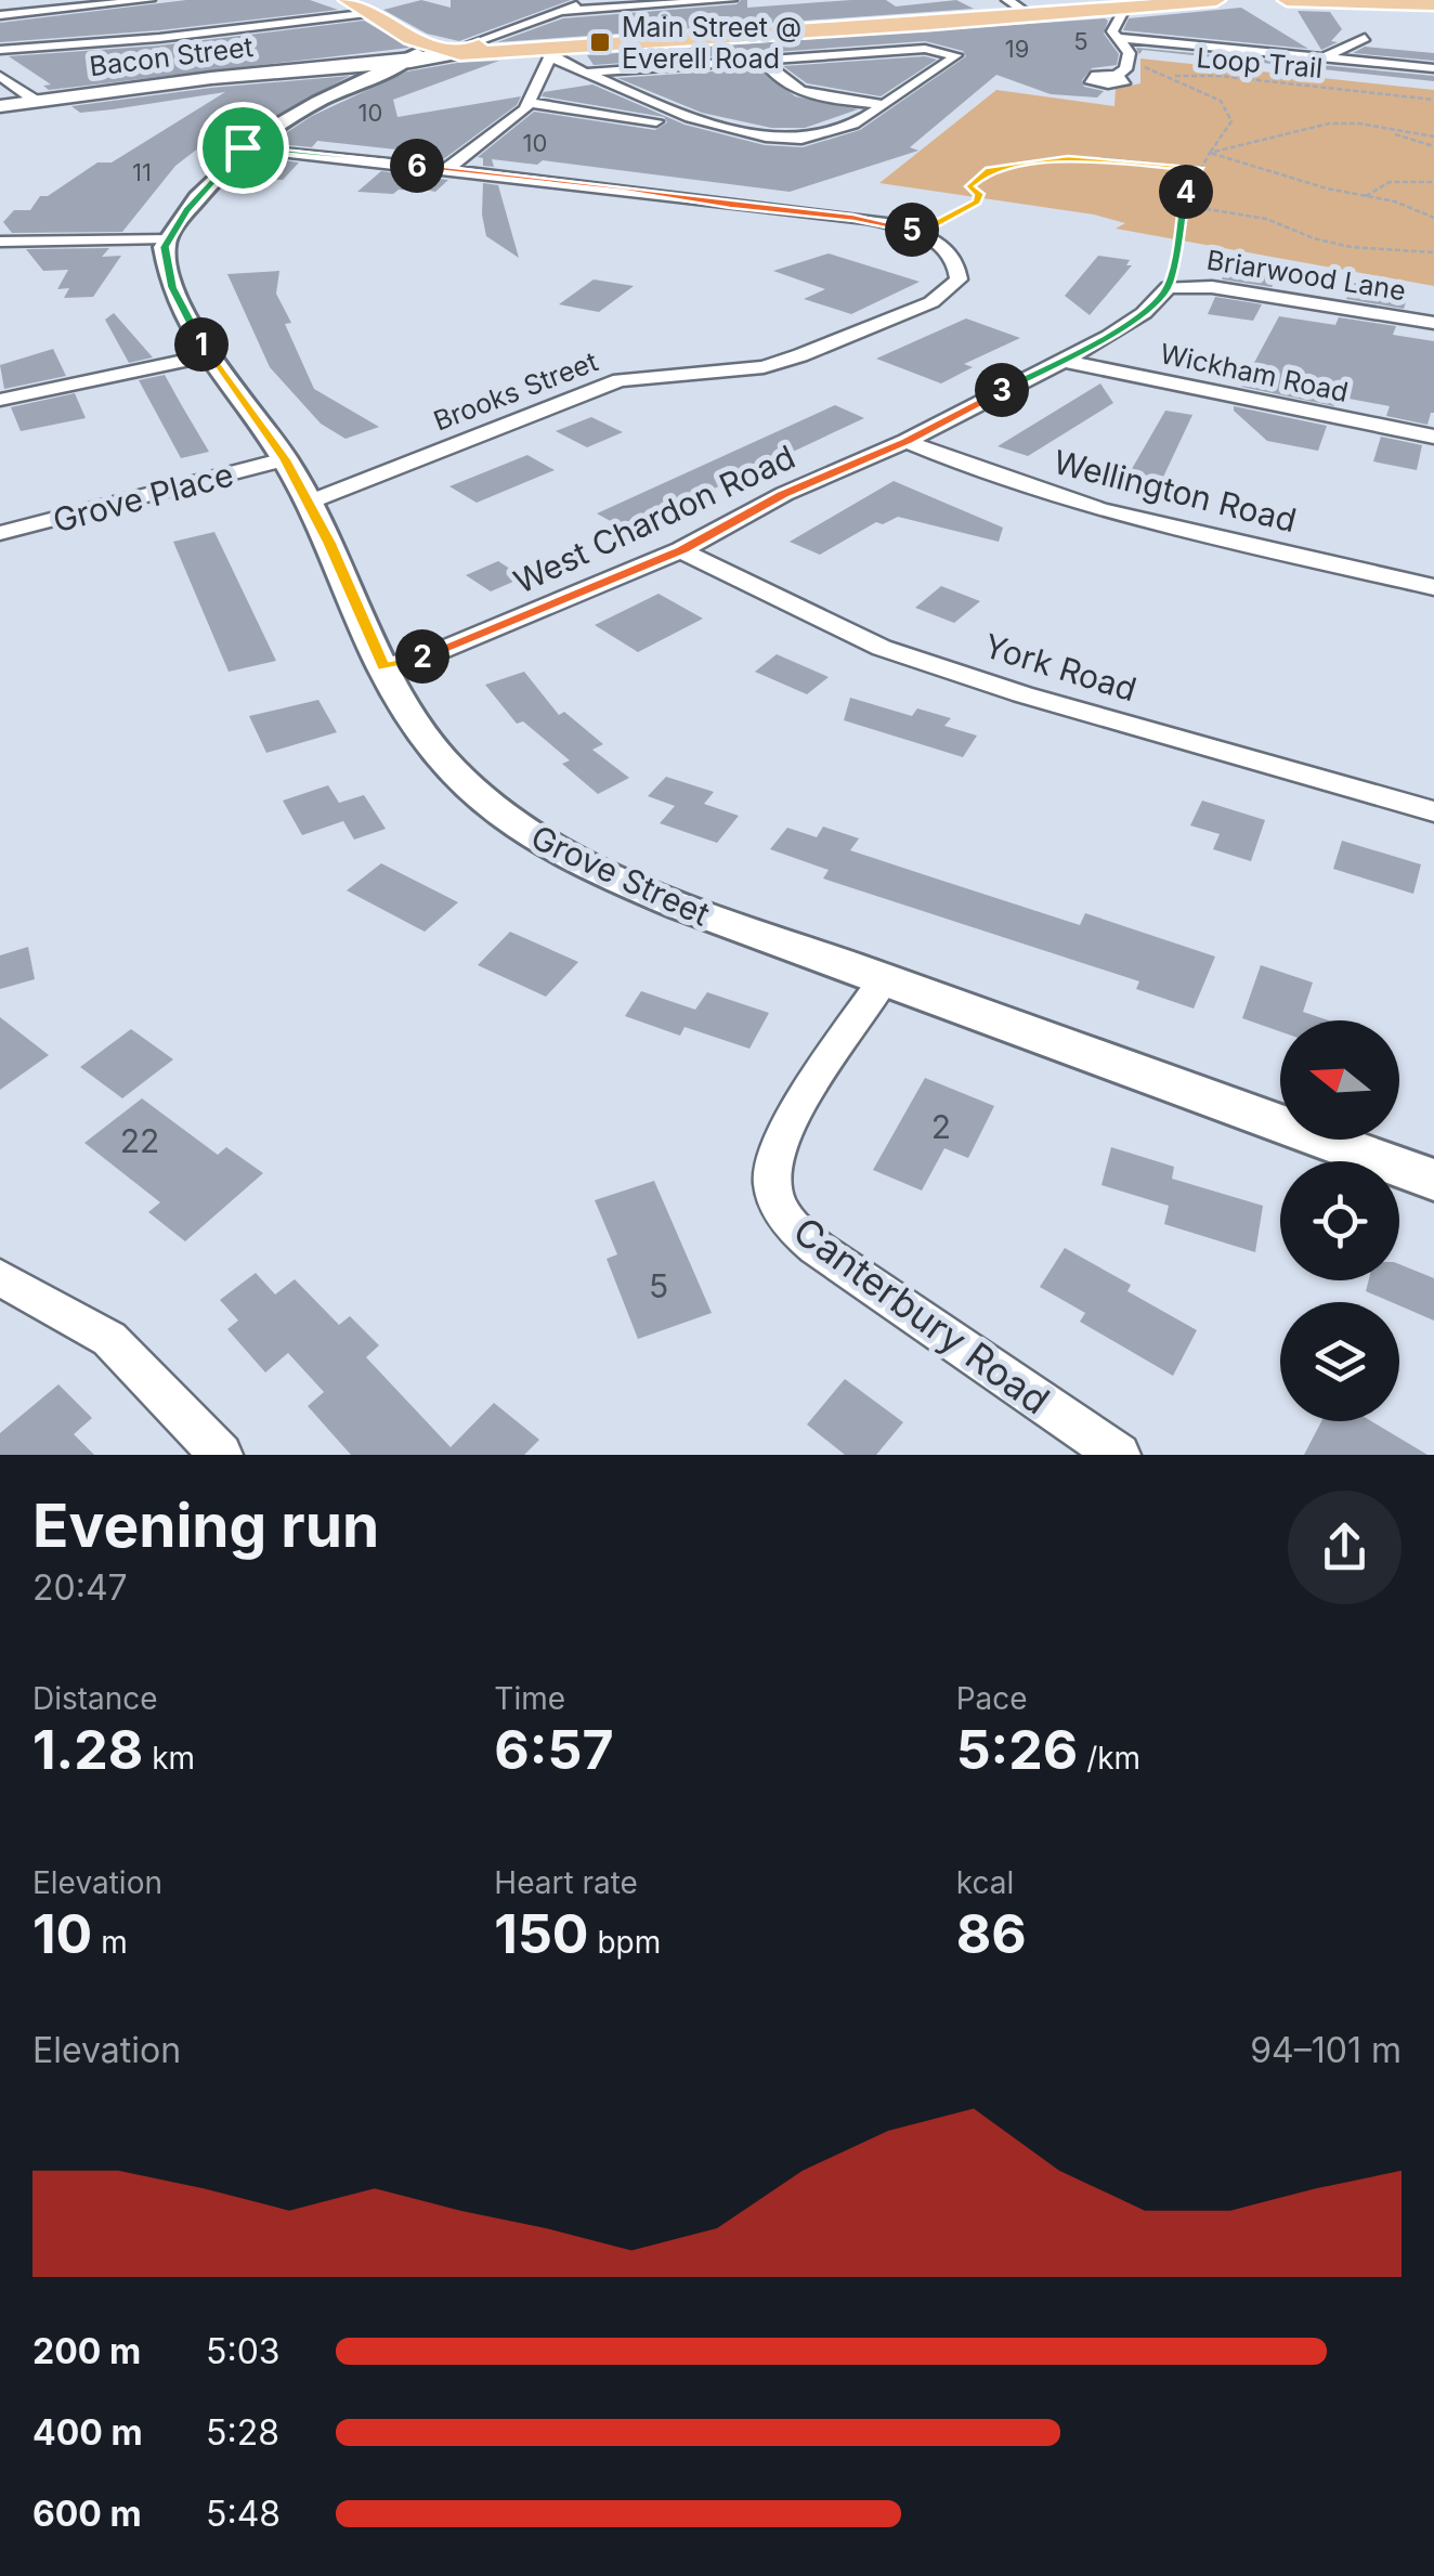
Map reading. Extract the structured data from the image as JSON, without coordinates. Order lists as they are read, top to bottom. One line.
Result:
{"streets":{"main road":["Bacon Street"],"street":["Briarwood Lane","Wickham Road","Brooks Street","Wellington Road","Grove Place","West Chardon Road","York Road","Grove Street","Canterbury Road"],"path":["Loop Trail"]},"crossings":[["Briarwood Lane","Wickham Road"],["Briarwood Lane","West Chardon Road"],["Wickham Road","West Chardon Road"],["Brooks Street","Grove Street"],["Wellington Road","West Chardon Road"],["Grove Place","Grove Street"],["West Chardon Road","York Road"],["West Chardon Road","Grove Street"],["Grove Street","Canterbury Road"]],"places":{"transit":["Main Street @ Everell Road"]},"house_numbers":["5","19","10","10","11","2","22","5"],"north":"left","page":{"pins":["6","4","5","1","3","2"],"heading":["Evening run","20:47"],"stats":[["Distance","1.28 km"],["Time","6:57"],["Pace","5:26 /km"],["Elevation","10 m"],["Heart rate","150 bpm"],["kcal","86"]],"chart":["Elevation","94–101 m"],"list":[{"name":"200 m","note":"5:03"},{"name":"400 m","note":"5:28"},{"name":"600 m","note":"5:48"}]}}
